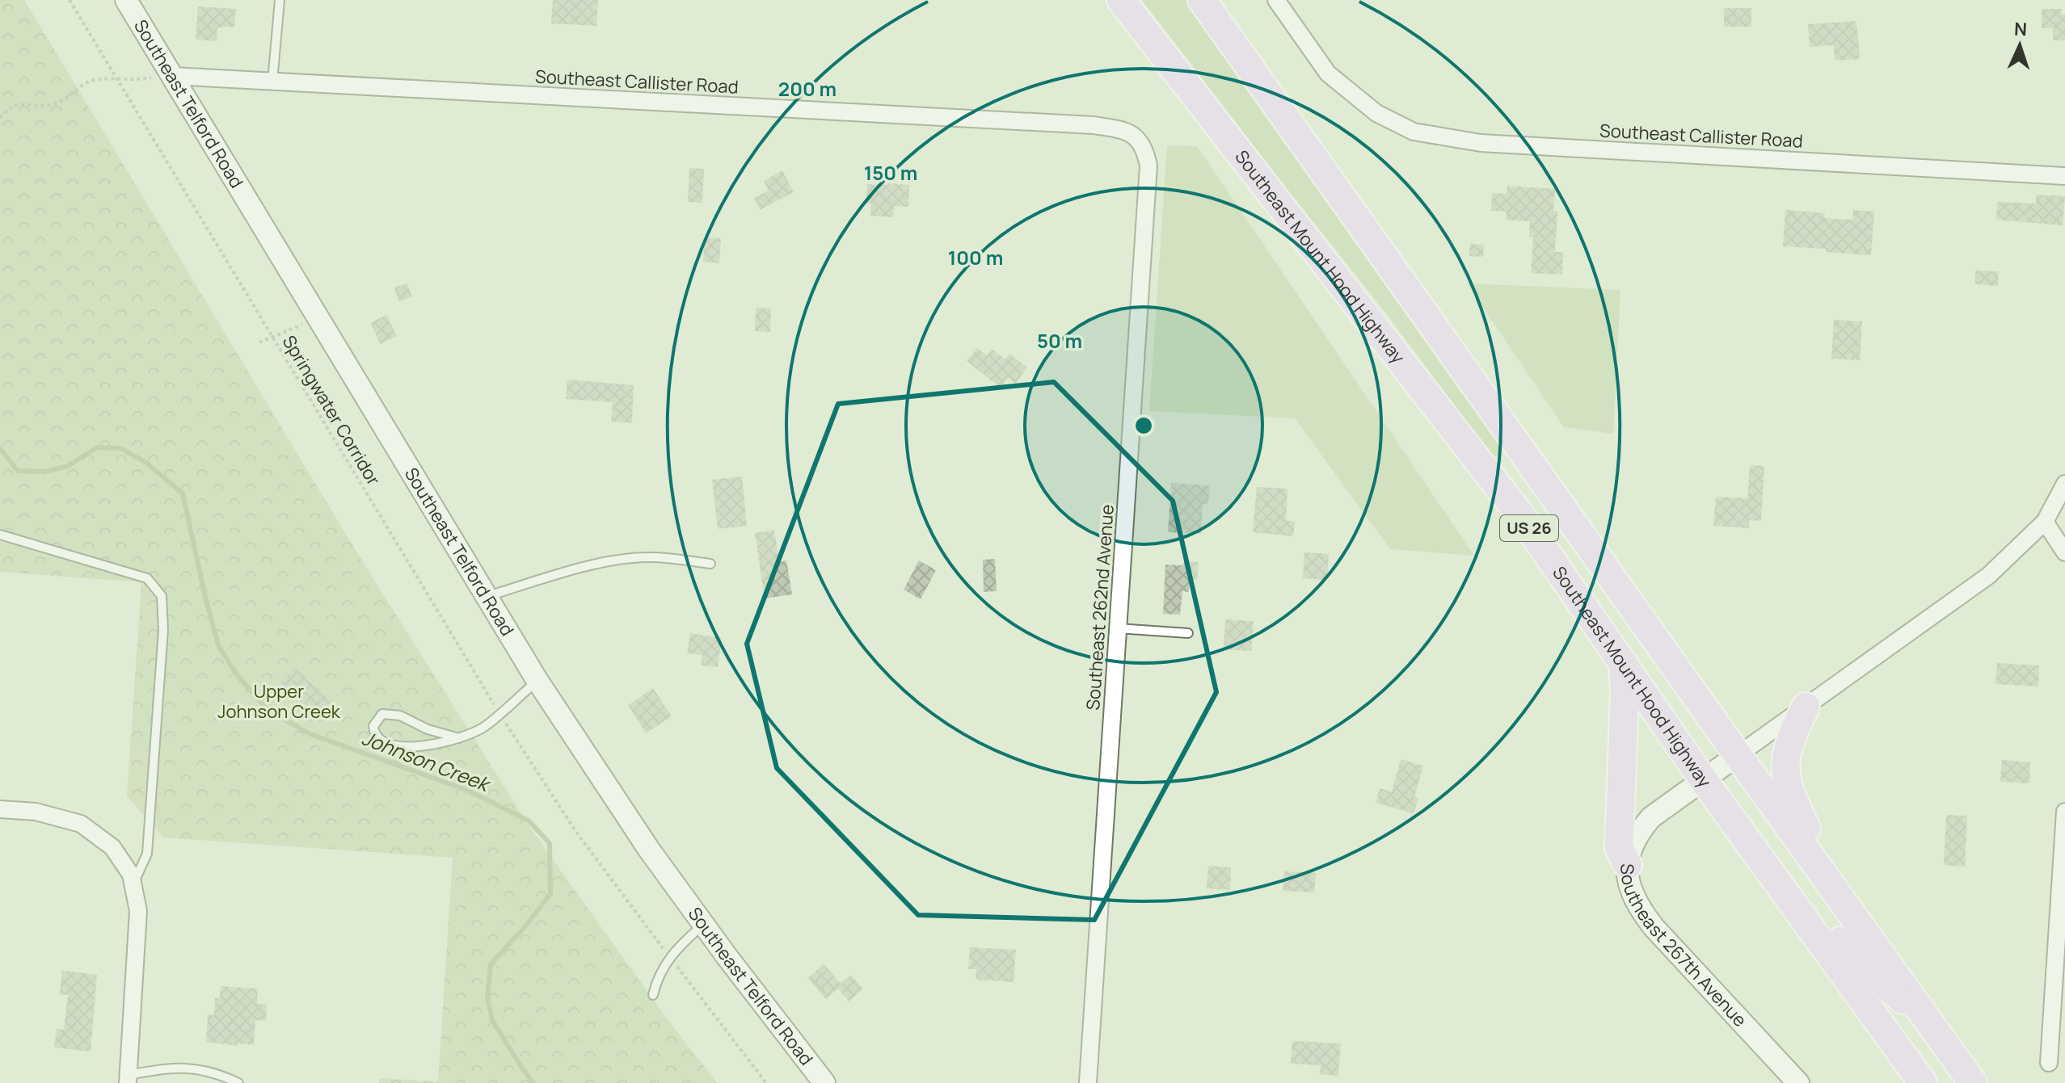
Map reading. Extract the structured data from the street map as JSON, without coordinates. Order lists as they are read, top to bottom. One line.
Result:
{"streets":{"highway":["Southeast Mount Hood Highway","US 26"],"street":["Southeast Callister Road","Southeast Telford Road","Southeast 262nd Avenue","Southeast 267th Avenue"],"path":["Springwater Corridor"]},"crossings":[["Southeast Callister Road","Southeast Telford Road"],["Southeast Callister Road","Southeast 262nd Avenue"],["Southeast Mount Hood Highway","Southeast 267th Avenue"],["US 26","Southeast 267th Avenue"]],"water":["Johnson Creek"],"parks":["Upper Johnson Creek"],"north":"top","rings":["200 m","150 m","100 m","50 m"]}
